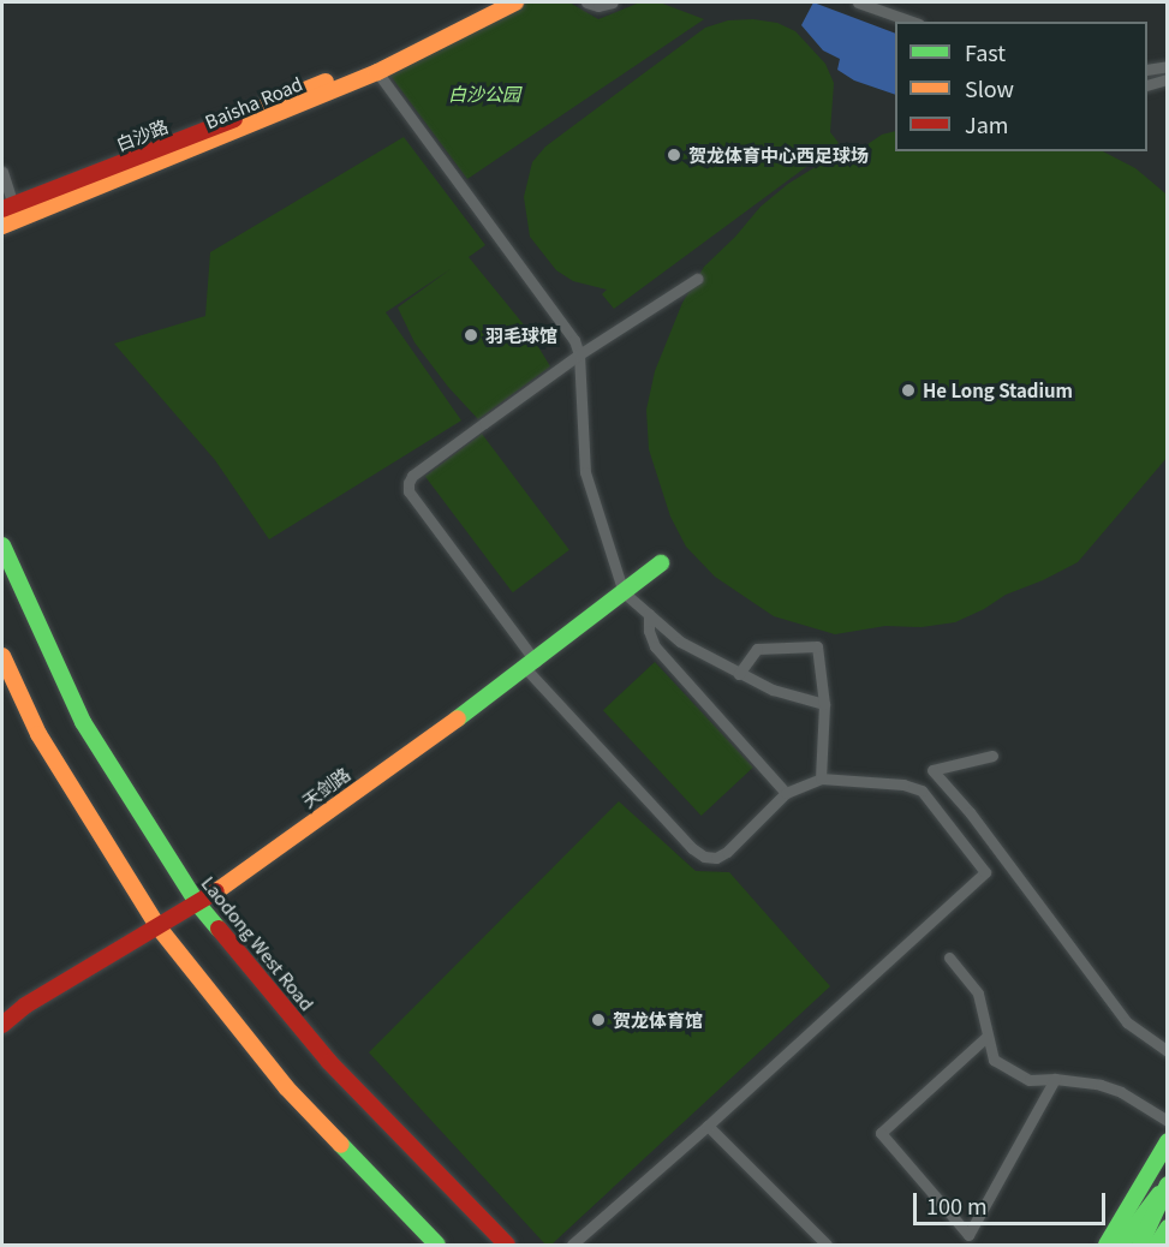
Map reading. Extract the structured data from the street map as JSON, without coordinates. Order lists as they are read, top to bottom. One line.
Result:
{"streets":{"street":["Baisha Road","白沙路","天剑路","Laodong West Road"]},"crossings":[["天剑路","Laodong West Road"]],"parks":["白沙公园"],"places":["贺龙体育中心西足球场","羽毛球馆","He Long Stadium","贺龙体育馆"],"legend":["Fast","Slow","Jam"],"scale_bar":"100 m"}
